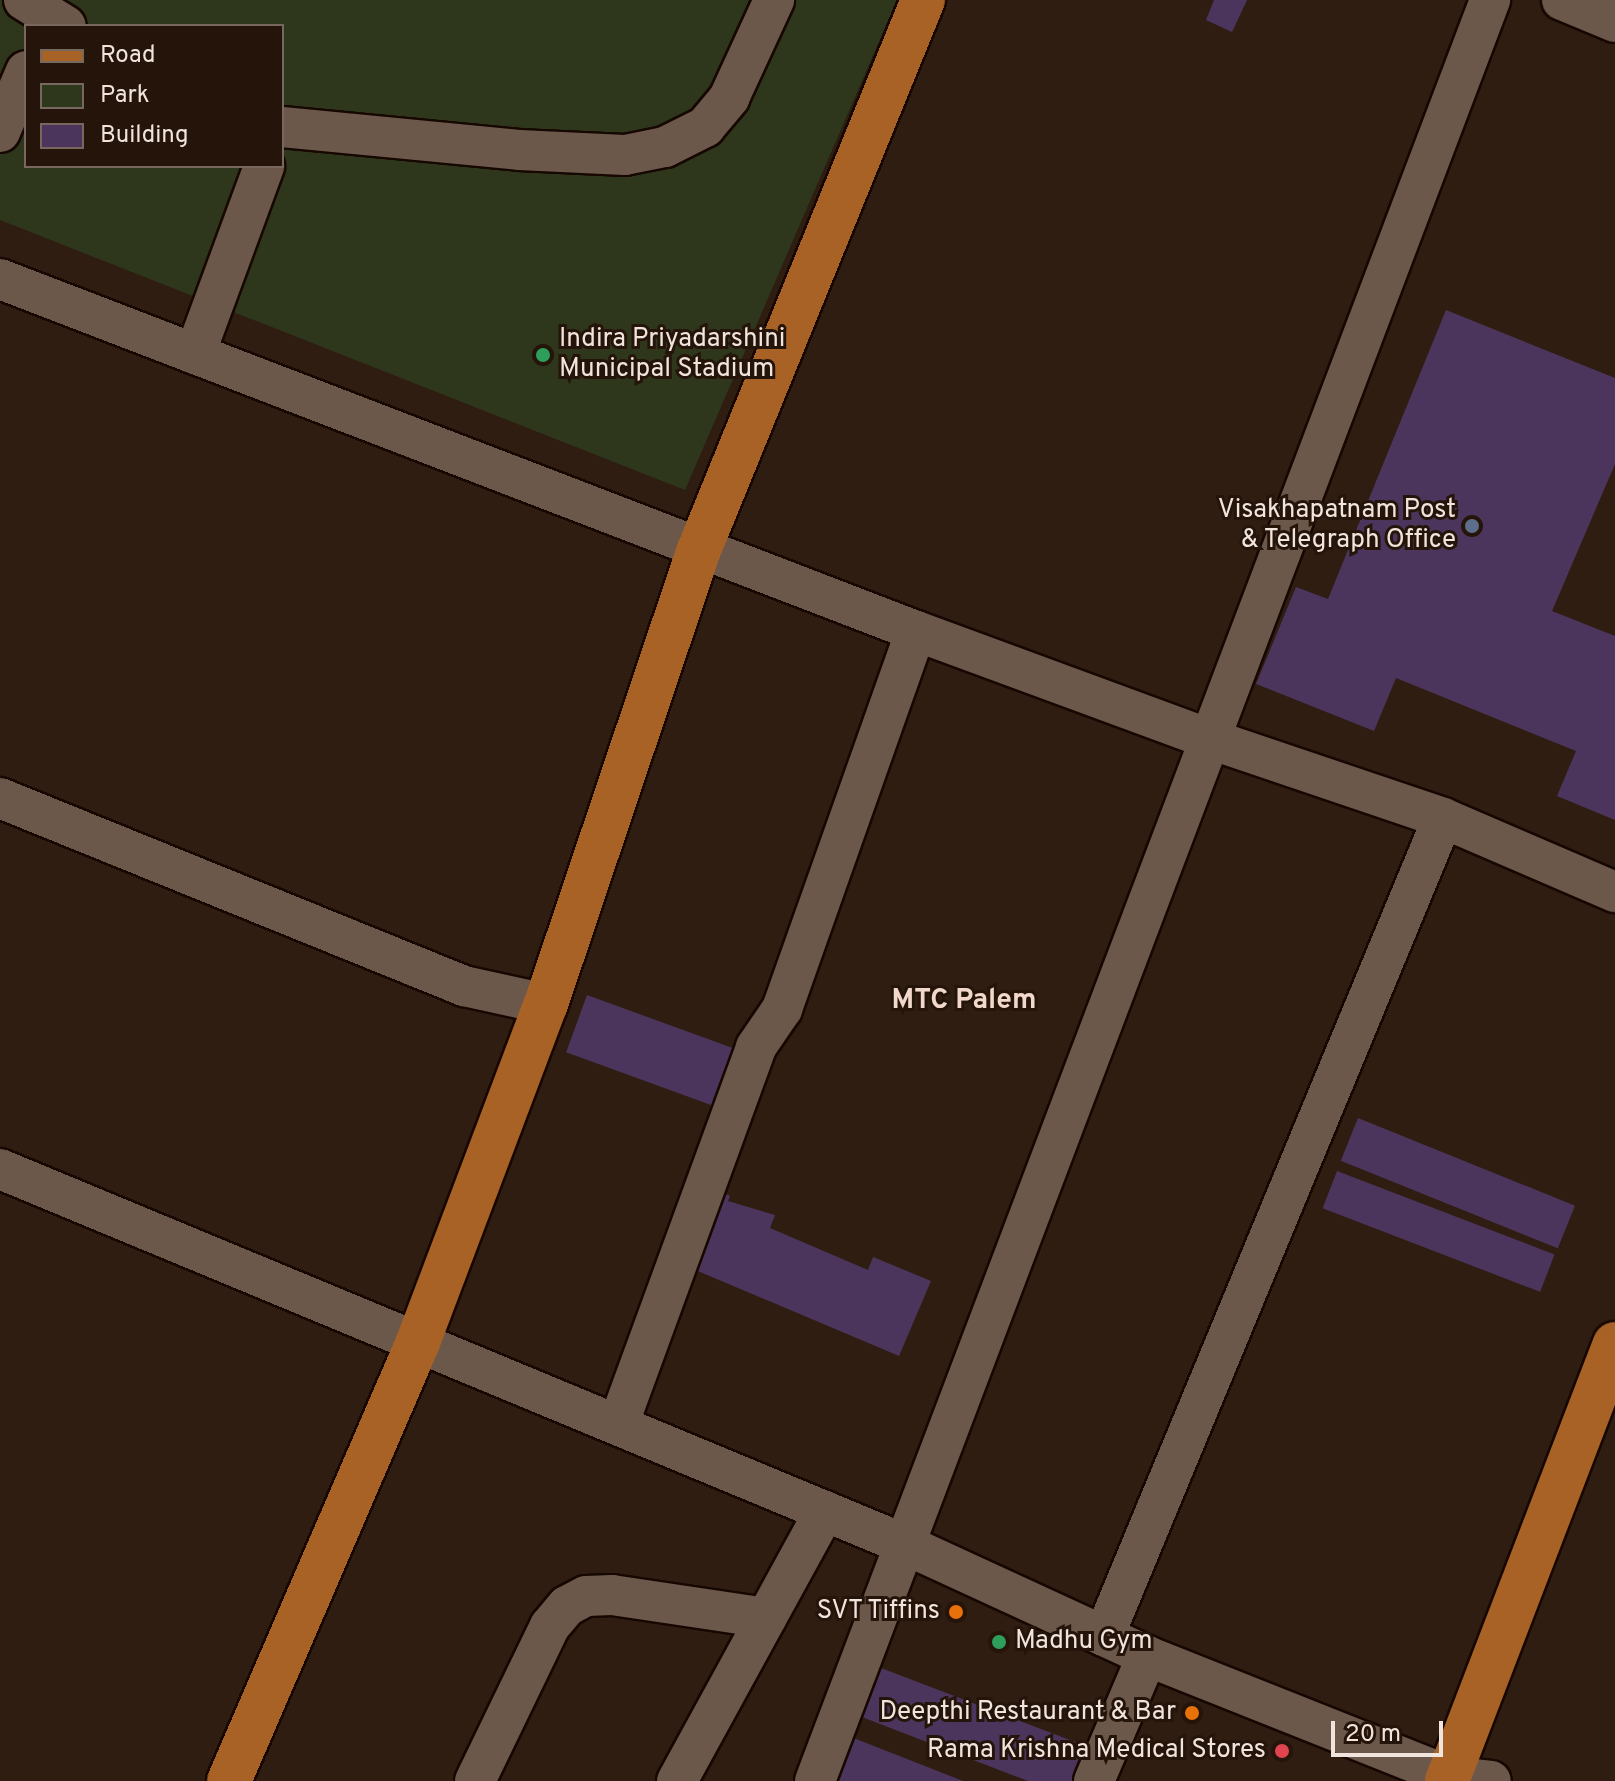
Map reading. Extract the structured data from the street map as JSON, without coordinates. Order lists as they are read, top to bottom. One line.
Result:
{"districts":["MTC Palem"],"places":["Indira Priyadarshini Municipal Stadium","Visakhapatnam Post & Telegraph Office","SVT Tiffins","Madhu Gym","Deepthi Restaurant & Bar","Rama Krishna Medical Stores"],"legend":["Road","Park","Building"],"scale_bar":"20 m"}
